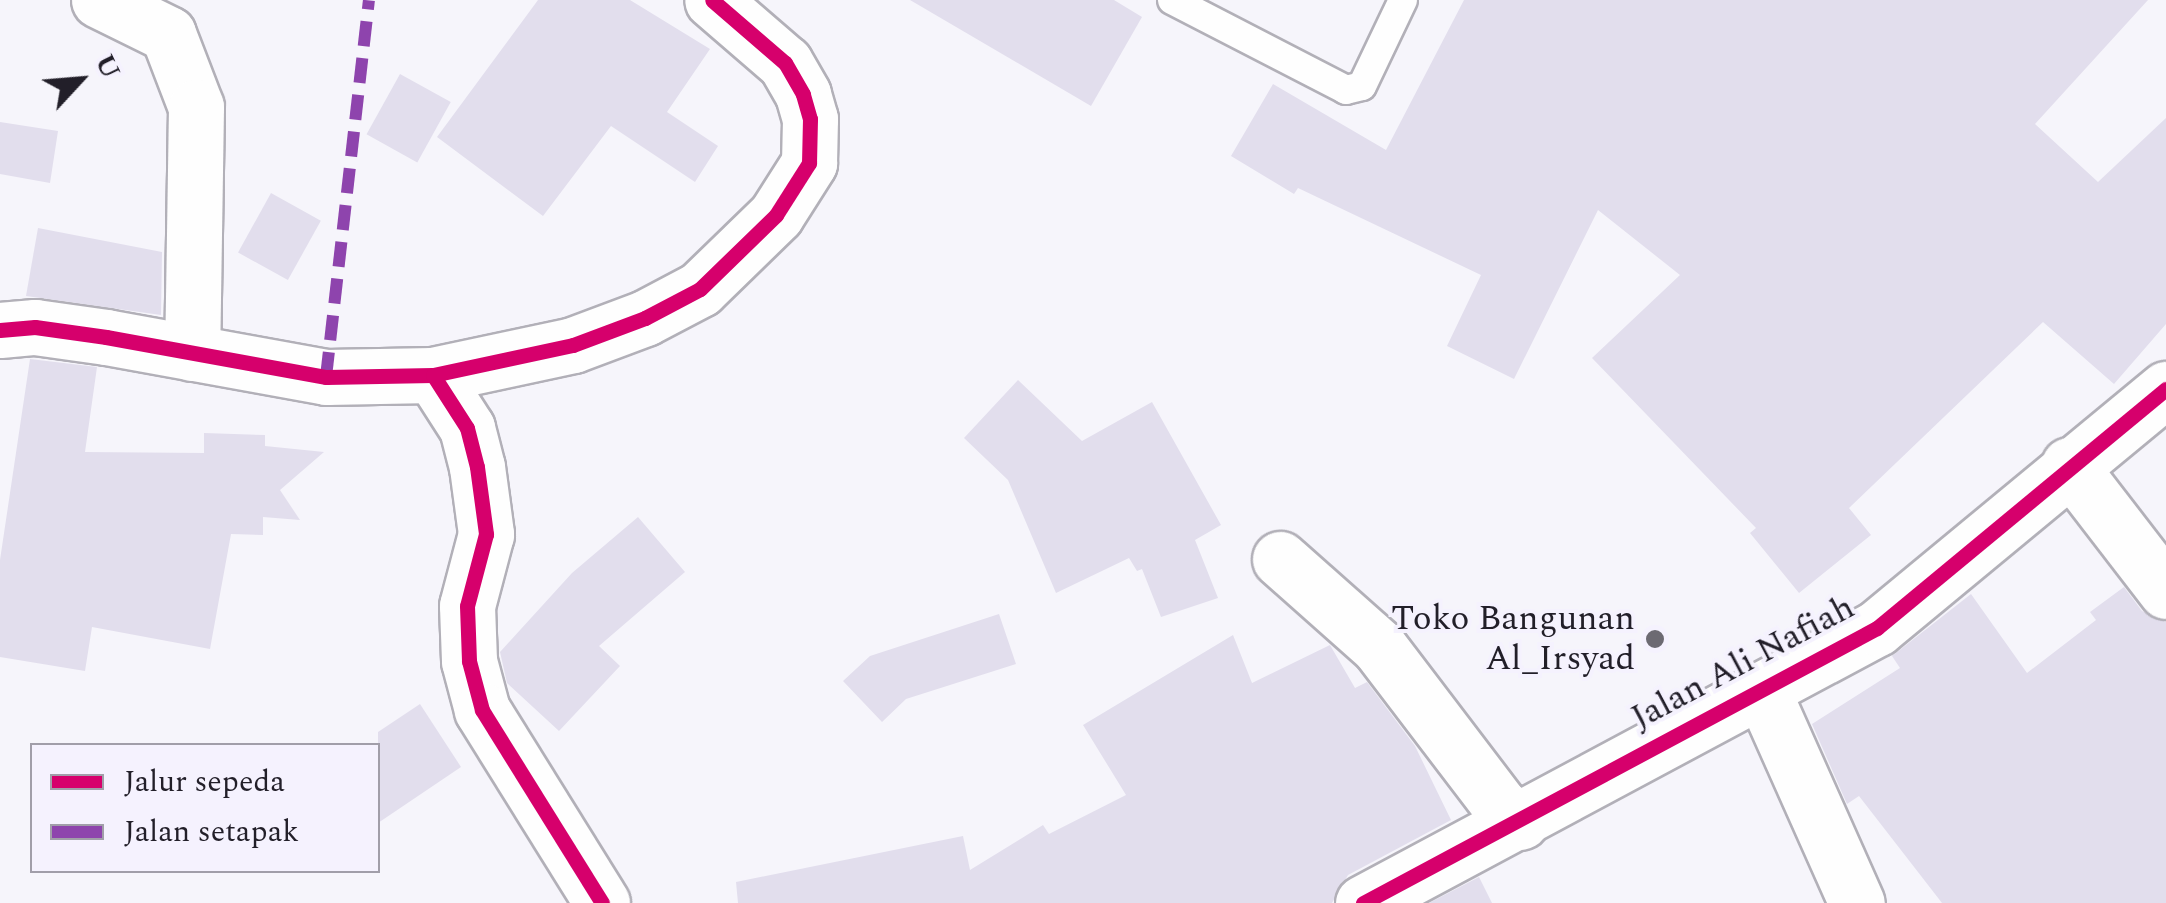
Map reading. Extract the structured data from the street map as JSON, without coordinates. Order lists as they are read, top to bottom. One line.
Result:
{"streets":{"street":["Jalan Ali Nafiah"]},"places":["Toko Bangunan Al_Irsyad"],"legend":["Jalur sepeda","Jalan setapak"],"north":"top right"}
